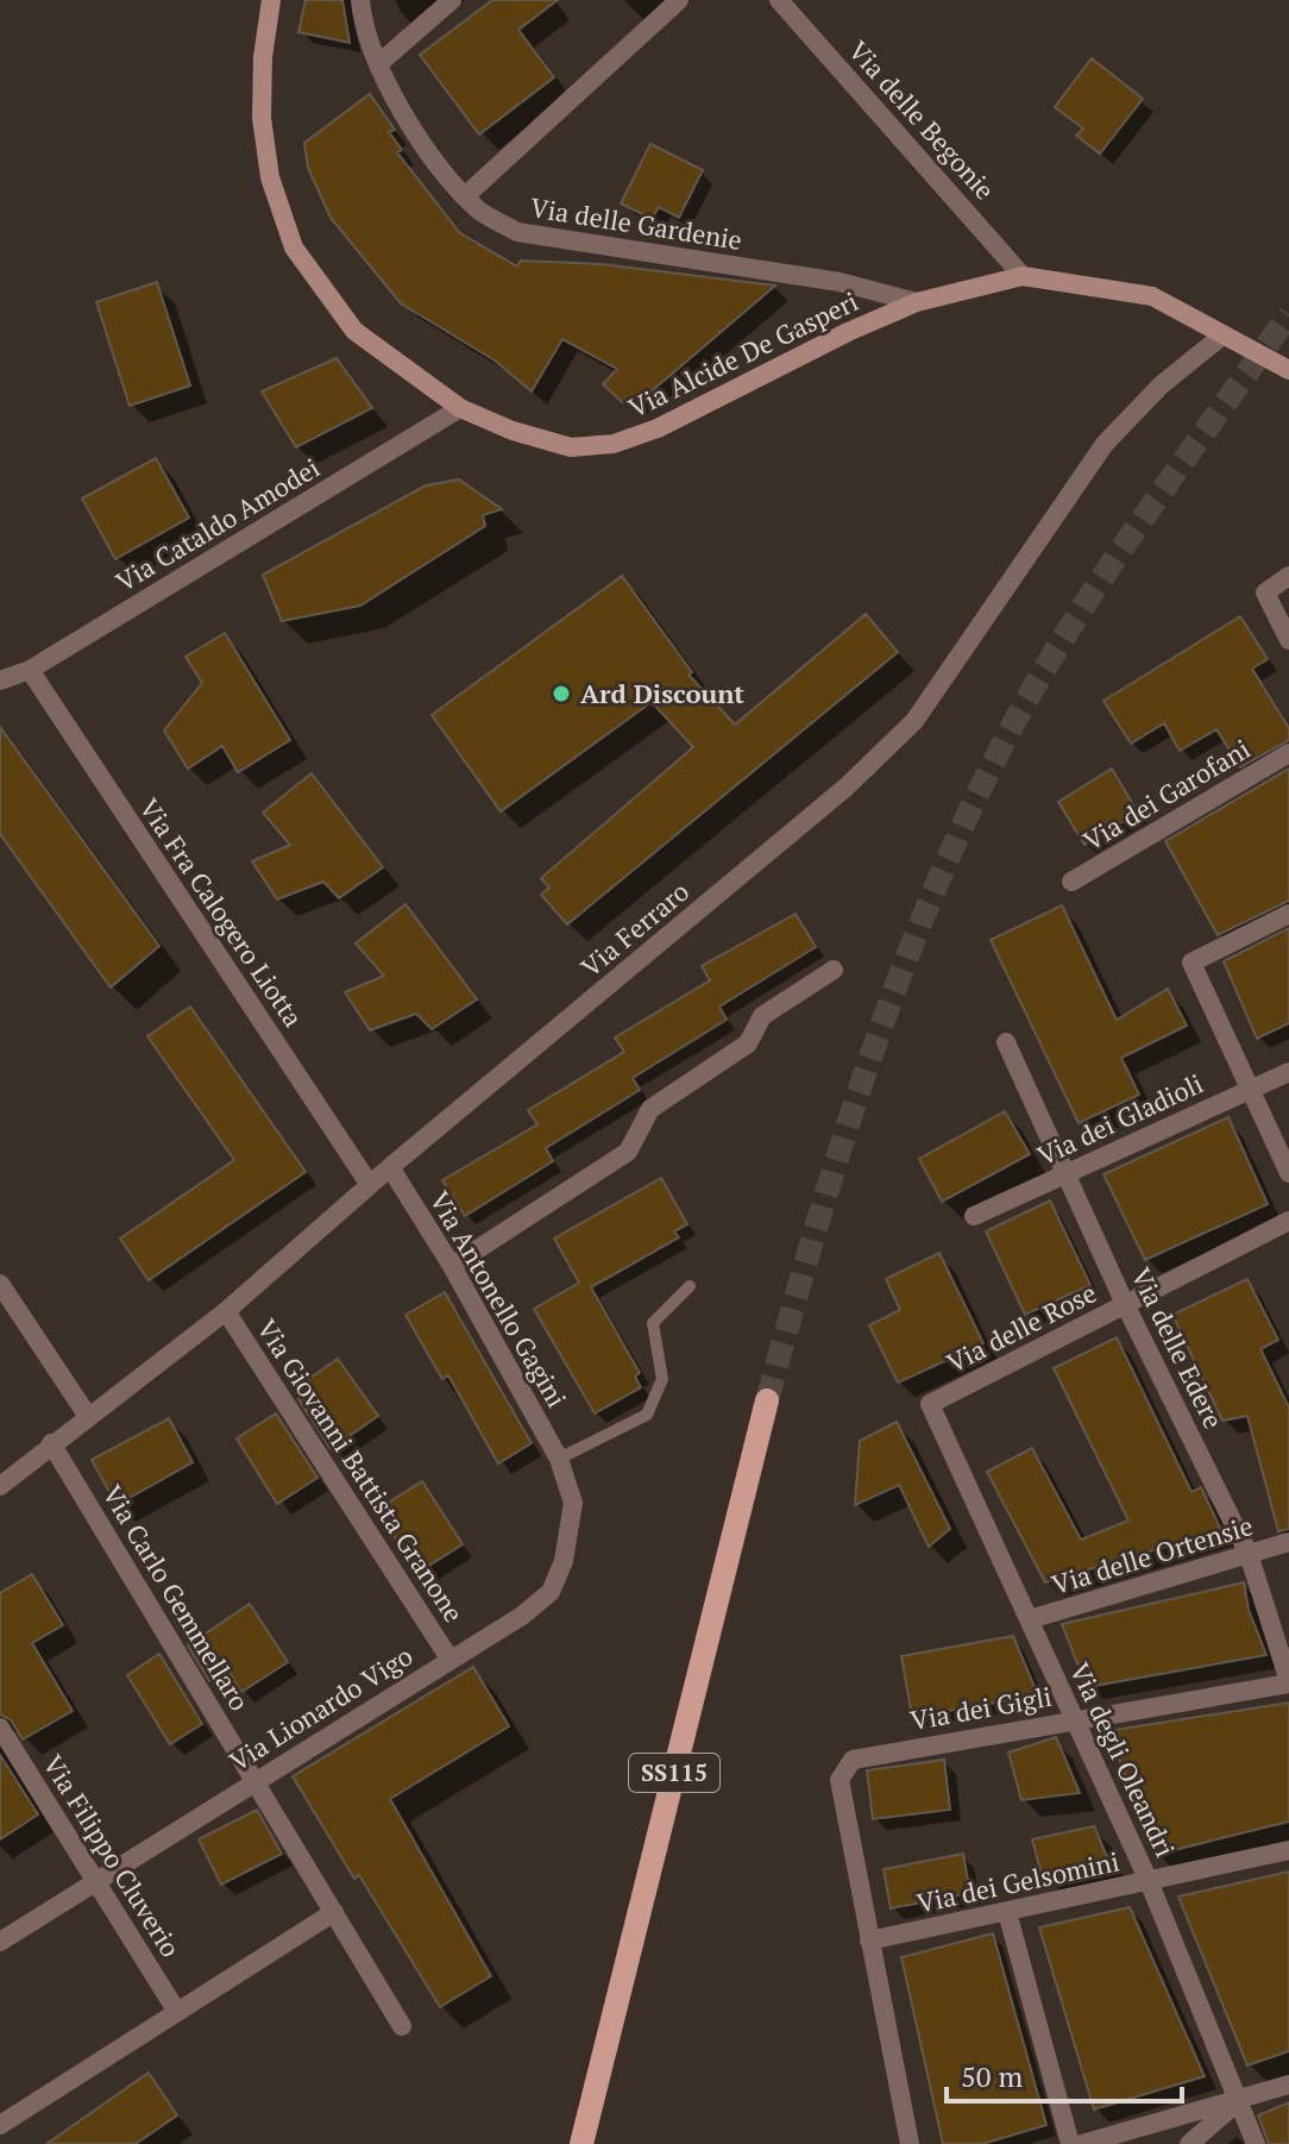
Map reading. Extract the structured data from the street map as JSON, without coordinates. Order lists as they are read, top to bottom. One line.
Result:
{"streets":{"main road":["SS115"],"street":["Via delle Begonie","Via delle Gardenie","Via Alcide De Gasperi","Via Cataldo Amodei","Via dei Garofani","Via Fra Calogero Liotta","Via Ferraro","Via dei Gladioli","Via Antonello Gagini","Via delle Rose","Via delle Edere","Via Giovanni Battista Granone","Via delle Ortensie","Via Carlo Gemmellaro","Via Lionardo Vigo","Via dei Gigli","Via degli Oleandri","Via Filippo Cluverio","Via dei Gelsomini"]},"crossings":[["Via delle Begonie","Via Alcide De Gasperi"],["Via delle Gardenie","Via Alcide De Gasperi"],["Via Alcide De Gasperi","Via Cataldo Amodei"],["Via Alcide De Gasperi","Via Ferraro"],["Via Cataldo Amodei","Via Fra Calogero Liotta"],["Via Fra Calogero Liotta","Via Ferraro"],["Via Ferraro","Via Antonello Gagini"],["Via Ferraro","Via Giovanni Battista Granone"],["Via Ferraro","Via Carlo Gemmellaro"],["Via dei Gladioli","Via delle Edere"],["Via Antonello Gagini","Via Lionardo Vigo"],["Via delle Rose","Via delle Edere"],["Via delle Rose","Via degli Oleandri"],["Via delle Edere","Via delle Ortensie"],["Via delle Edere","Via dei Gigli"],["Via Giovanni Battista Granone","Via Lionardo Vigo"],["Via delle Ortensie","Via degli Oleandri"],["Via Carlo Gemmellaro","Via Lionardo Vigo"],["Via Lionardo Vigo","Via Filippo Cluverio"],["Via dei Gigli","Via degli Oleandri"],["Via dei Gigli","Via dei Gelsomini"],["Via degli Oleandri","Via dei Gelsomini"]],"places":["Ard Discount"],"scale_bar":"50 m"}
